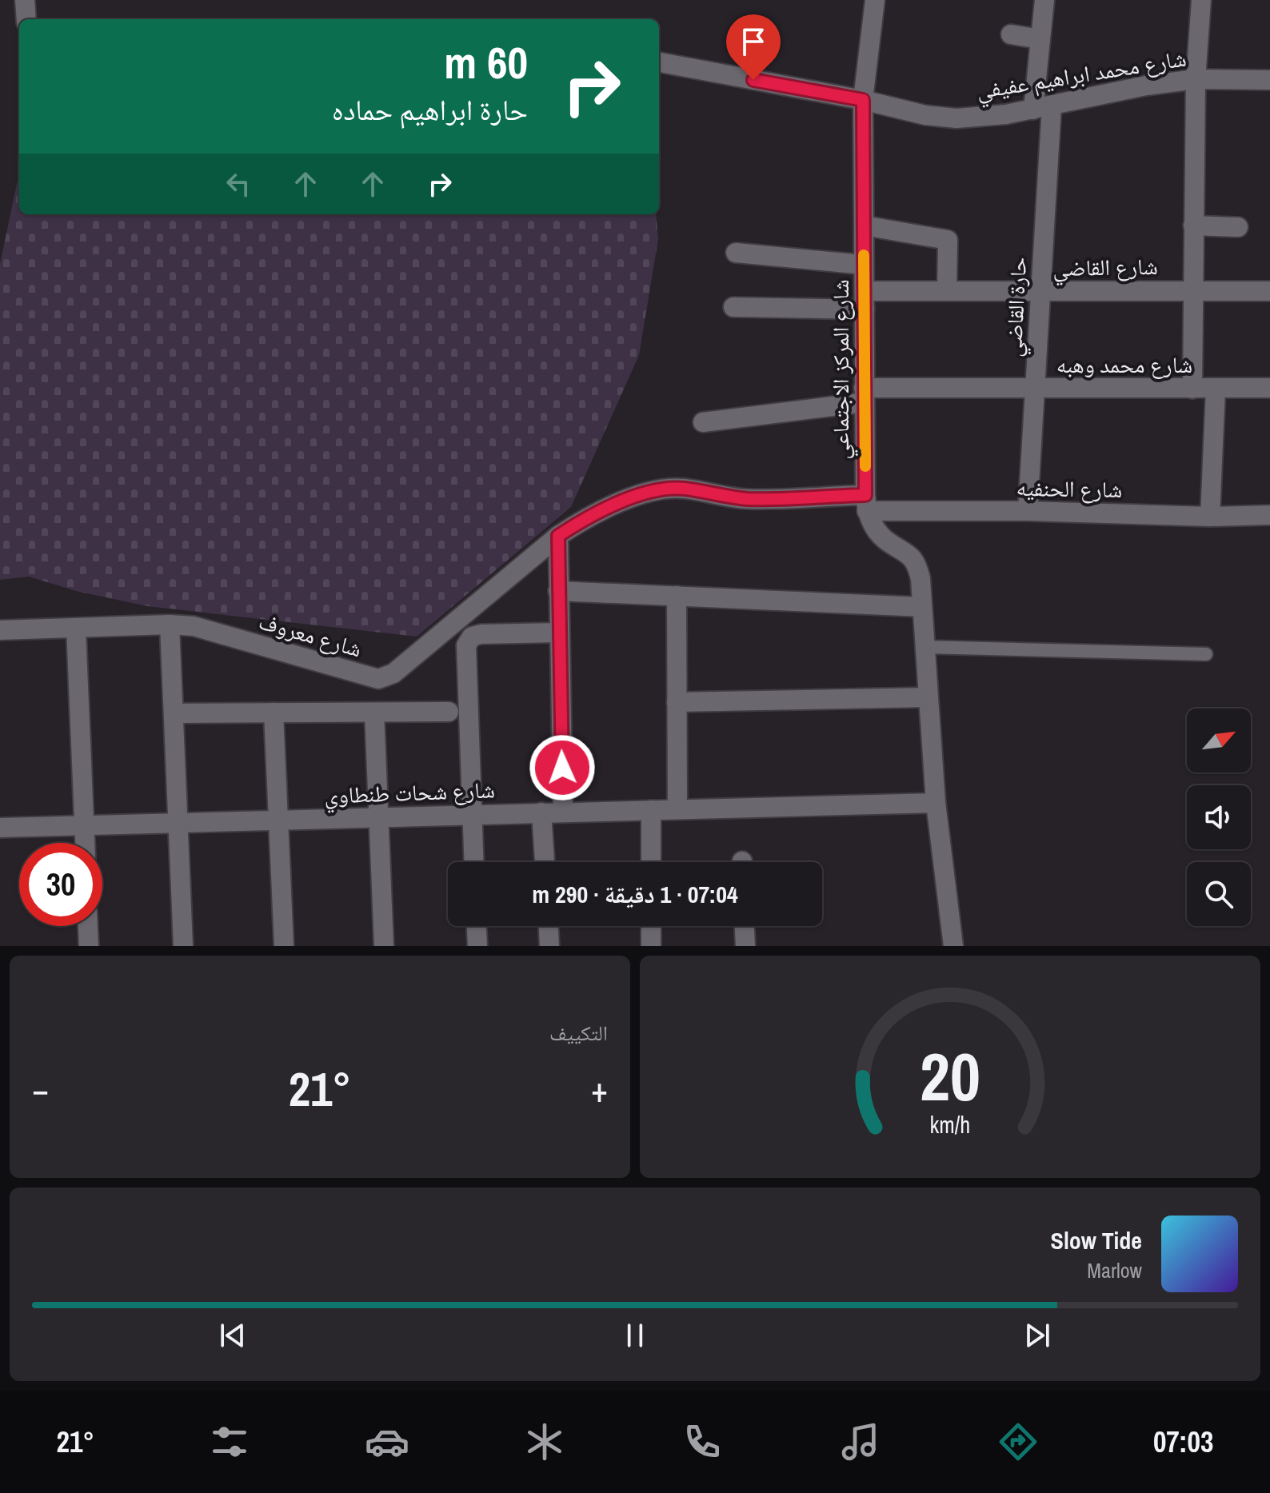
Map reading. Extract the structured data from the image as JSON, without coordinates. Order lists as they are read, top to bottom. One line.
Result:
{"streets":{"street":["شارع محمد ابراهيم عفيفي","شارع القاضي","حارة القاضي","شارع محمد وهبه","شارع المركز الاجتماعي","شارع الحنفيه","شارع معروف","شارع شحات طنطاوي"]},"crossings":[["شارع محمد ابراهيم عفيفي","حارة القاضي"],["شارع محمد ابراهيم عفيفي","شارع المركز الاجتماعي"],["شارع القاضي","حارة القاضي"],["شارع القاضي","شارع المركز الاجتماعي"],["حارة القاضي","شارع محمد وهبه"],["حارة القاضي","شارع الحنفيه"],["شارع محمد وهبه","شارع المركز الاجتماعي"],["شارع المركز الاجتماعي","شارع الحنفيه"],["شارع الحنفيه","شارع معروف"]],"north":"top right","page":{"turn":["60 m","حارة ابراهيم حماده"],"limit":"30","trip":"07:04 · 1 دقيقة · 290 m","tile":"التكييف","heat":["−","21°","+"],"song":["Slow Tide","Marlow"],"tabs":["07:03","21°"],"gauge":["20","km/h"]}}
